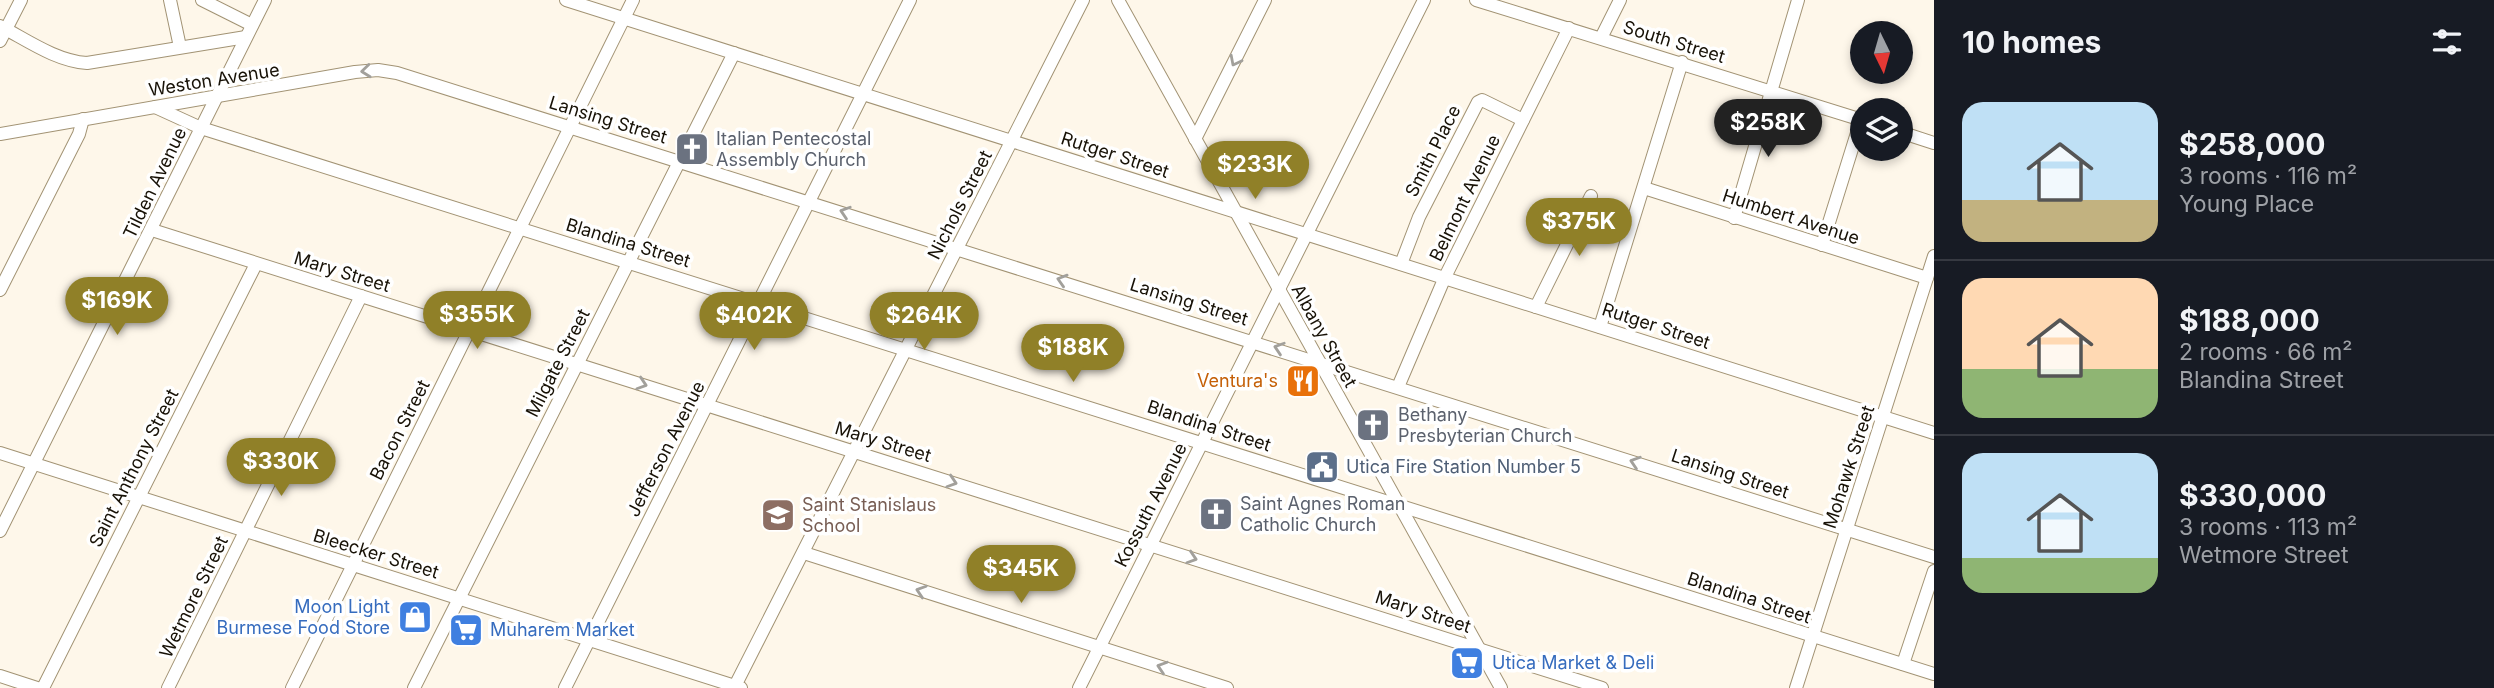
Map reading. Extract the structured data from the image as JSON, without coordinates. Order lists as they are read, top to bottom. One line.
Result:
{"streets":{"street":["South Street","Weston Avenue","Lansing Street","Smith Place","Rutger Street","Tilden Avenue","Belmont Avenue","Nichols Street","Humbert Avenue","Blandina Street","Mary Street","Albany Street","Milgate Street","Bacon Street","Jefferson Avenue","Mohawk Street","Saint Anthony Street","Kossuth Avenue","Bleecker Street","Wetmore Street"]},"crossings":[["South Street","Belmont Avenue"],["Weston Avenue","Lansing Street"],["Weston Avenue","Tilden Avenue"],["Weston Avenue","Blandina Street"],["Lansing Street","Belmont Avenue"],["Lansing Street","Nichols Street"],["Lansing Street","Albany Street"],["Lansing Street","Milgate Street"],["Lansing Street","Bacon Street"],["Lansing Street","Jefferson Avenue"],["Lansing Street","Mohawk Street"],["Lansing Street","Kossuth Avenue"],["Smith Place","Rutger Street"],["Smith Place","Belmont Avenue"],["Rutger Street","Belmont Avenue"],["Rutger Street","Nichols Street"],["Rutger Street","Albany Street"],["Rutger Street","Milgate Street"],["Rutger Street","Bacon Street"],["Rutger Street","Jefferson Avenue"],["Rutger Street","Mohawk Street"],["Rutger Street","Kossuth Avenue"],["Tilden Avenue","Blandina Street"],["Tilden Avenue","Mary Street"],["Tilden Avenue","Bleecker Street"],["Nichols Street","Blandina Street"],["Nichols Street","Mary Street"],["Nichols Street","Bleecker Street"],["Humbert Avenue","Mohawk Street"],["Blandina Street","Albany Street"],["Blandina Street","Milgate Street"],["Blandina Street","Bacon Street"],["Blandina Street","Jefferson Avenue"],["Blandina Street","Mohawk Street"],["Blandina Street","Kossuth Avenue"],["Mary Street","Albany Street"],["Mary Street","Milgate Street"],["Mary Street","Bacon Street"],["Mary Street","Jefferson Avenue"],["Mary Street","Saint Anthony Street"],["Mary Street","Kossuth Avenue"],["Mary Street","Wetmore Street"],["Albany Street","Kossuth Avenue"],["Milgate Street","Bleecker Street"],["Bacon Street","Bleecker Street"],["Jefferson Avenue","Bleecker Street"],["Saint Anthony Street","Bleecker Street"],["Bleecker Street","Wetmore Street"]],"one_way":["Weston Avenue","Lansing Street","Mary Street"],"places":{"church":["Italian Pentecostal Assembly Church","Bethany Presbyterian Church","Saint Agnes Roman Catholic Church"],"restaurant":["Ventura's"],"public building":["Utica Fire Station Number 5"],"school or university":["Saint Stanislaus School"],"shop":["Moon Light Burmese Food Store"],"supermarket":["Muharem Market","Utica Market & Deli"]},"north":"bottom","page":{"heading":"10 homes","list":[{"name":"$258,000","note":"3 rooms · 116 m² · Young Place"},{"name":"$188,000","note":"2 rooms · 66 m² · Blandina Street"},{"name":"$330,000","note":"3 rooms · 113 m² · Wetmore Street"}],"price":["$258K","$233K","$375K","$169K","$355K","$402K","$264K","$188K","$330K","$345K"]}}
